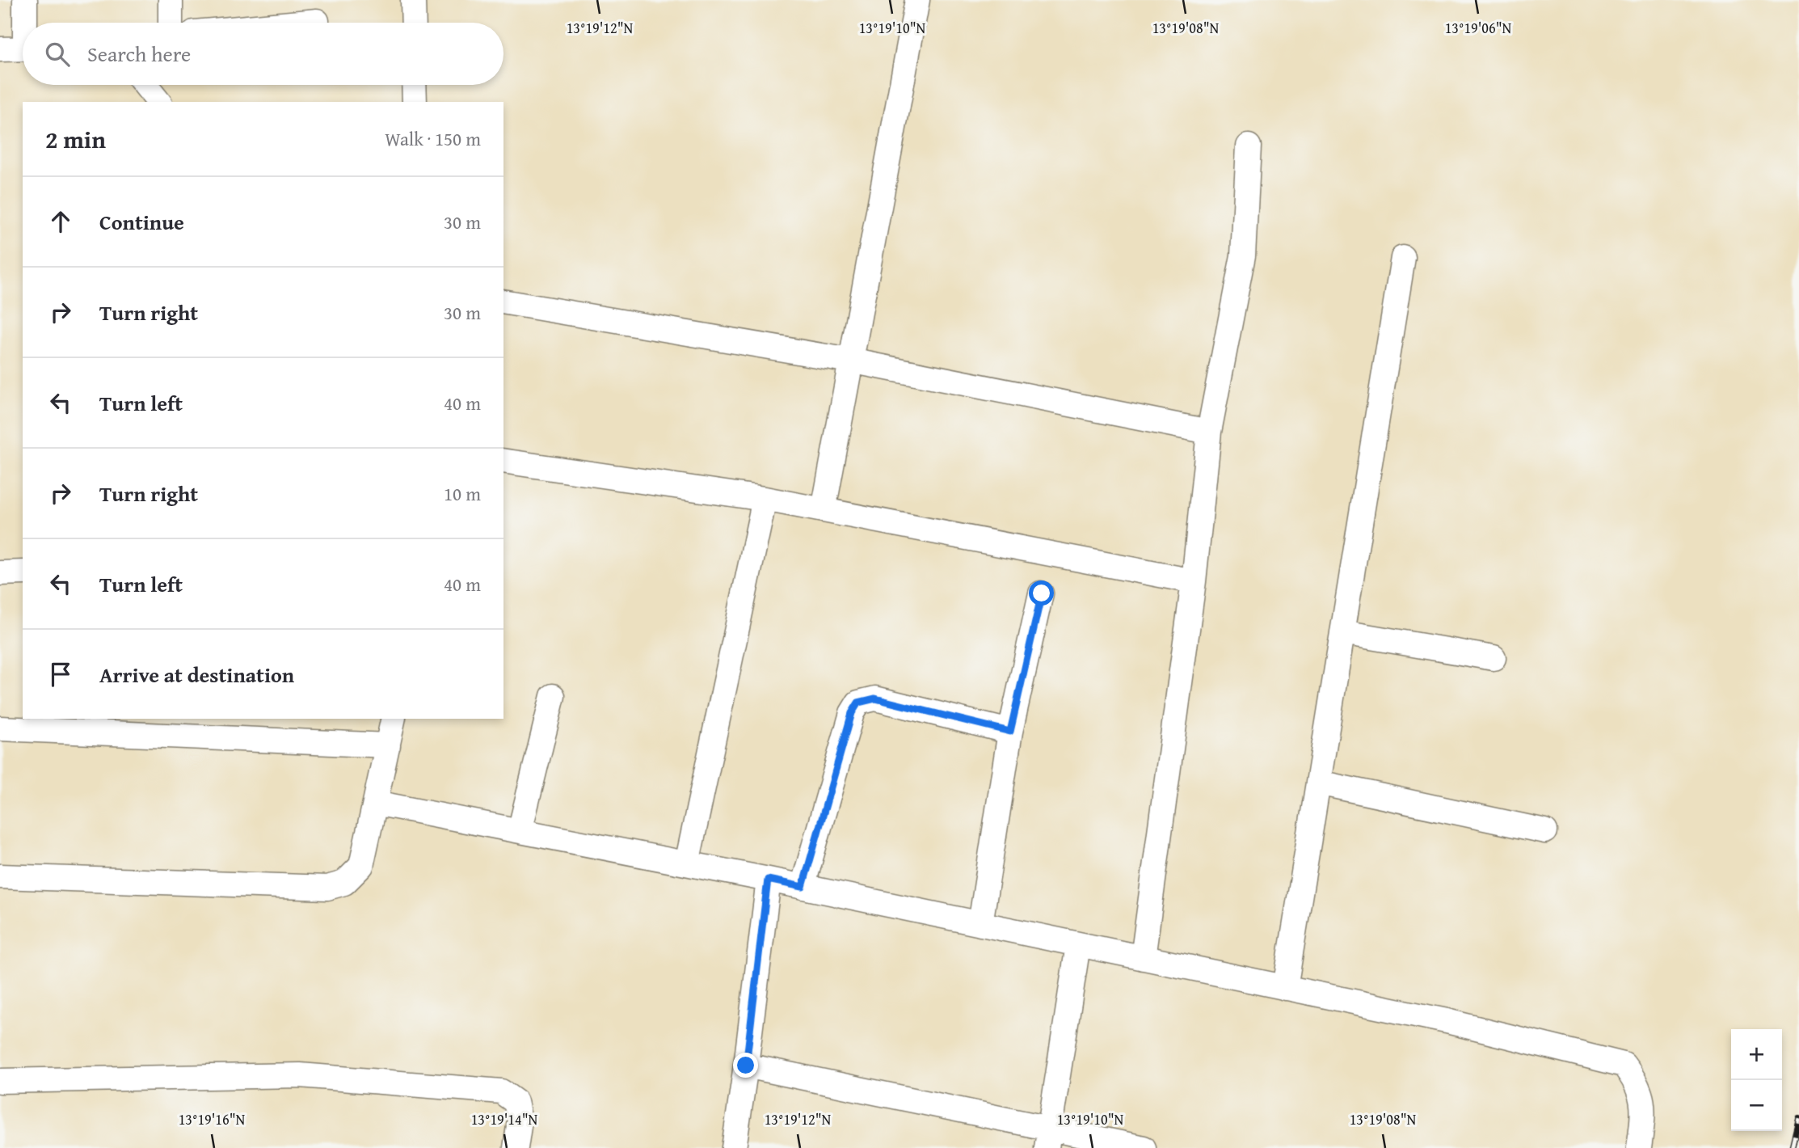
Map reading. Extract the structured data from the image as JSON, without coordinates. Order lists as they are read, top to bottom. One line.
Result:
{"page":{"search":"Search here","heading":["2 min","Walk · 150 m"],"list":[["Continue","30 m"],["Turn right","30 m"],["Turn left","40 m"],["Turn right","10 m"],["Turn left","40 m"],"Arrive at destination"],"map_buttons":["+","−"]},"coordinates":["13°19'12\"N","13°19'10\"N","13°19'08\"N","13°19'06\"N","13°19'16\"N","13°19'14\"N"]}
